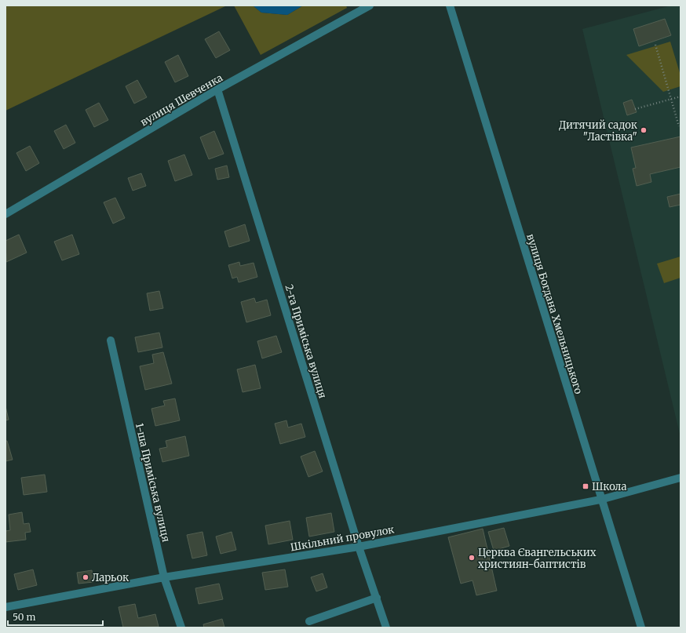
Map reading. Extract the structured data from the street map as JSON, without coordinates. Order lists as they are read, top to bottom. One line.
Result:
{"streets":{"street":["вулиця Шевченка","вулиця Богдана Хмельницького","2-га Приміська вулиця","1-ша Приміська вулиця","Шкільний провулок"]},"crossings":[["вулиця Шевченка","2-га Приміська вулиця"],["вулиця Богдана Хмельницького","Шкільний провулок"],["2-га Приміська вулиця","Шкільний провулок"],["1-ша Приміська вулиця","Шкільний провулок"]],"places":{"other":["Дитячий садок \"Ластівка\"","Церква Євангельських християн-баптистів","Ларьок"],"transit":["Школа"]},"scale_bar":"50 m"}
